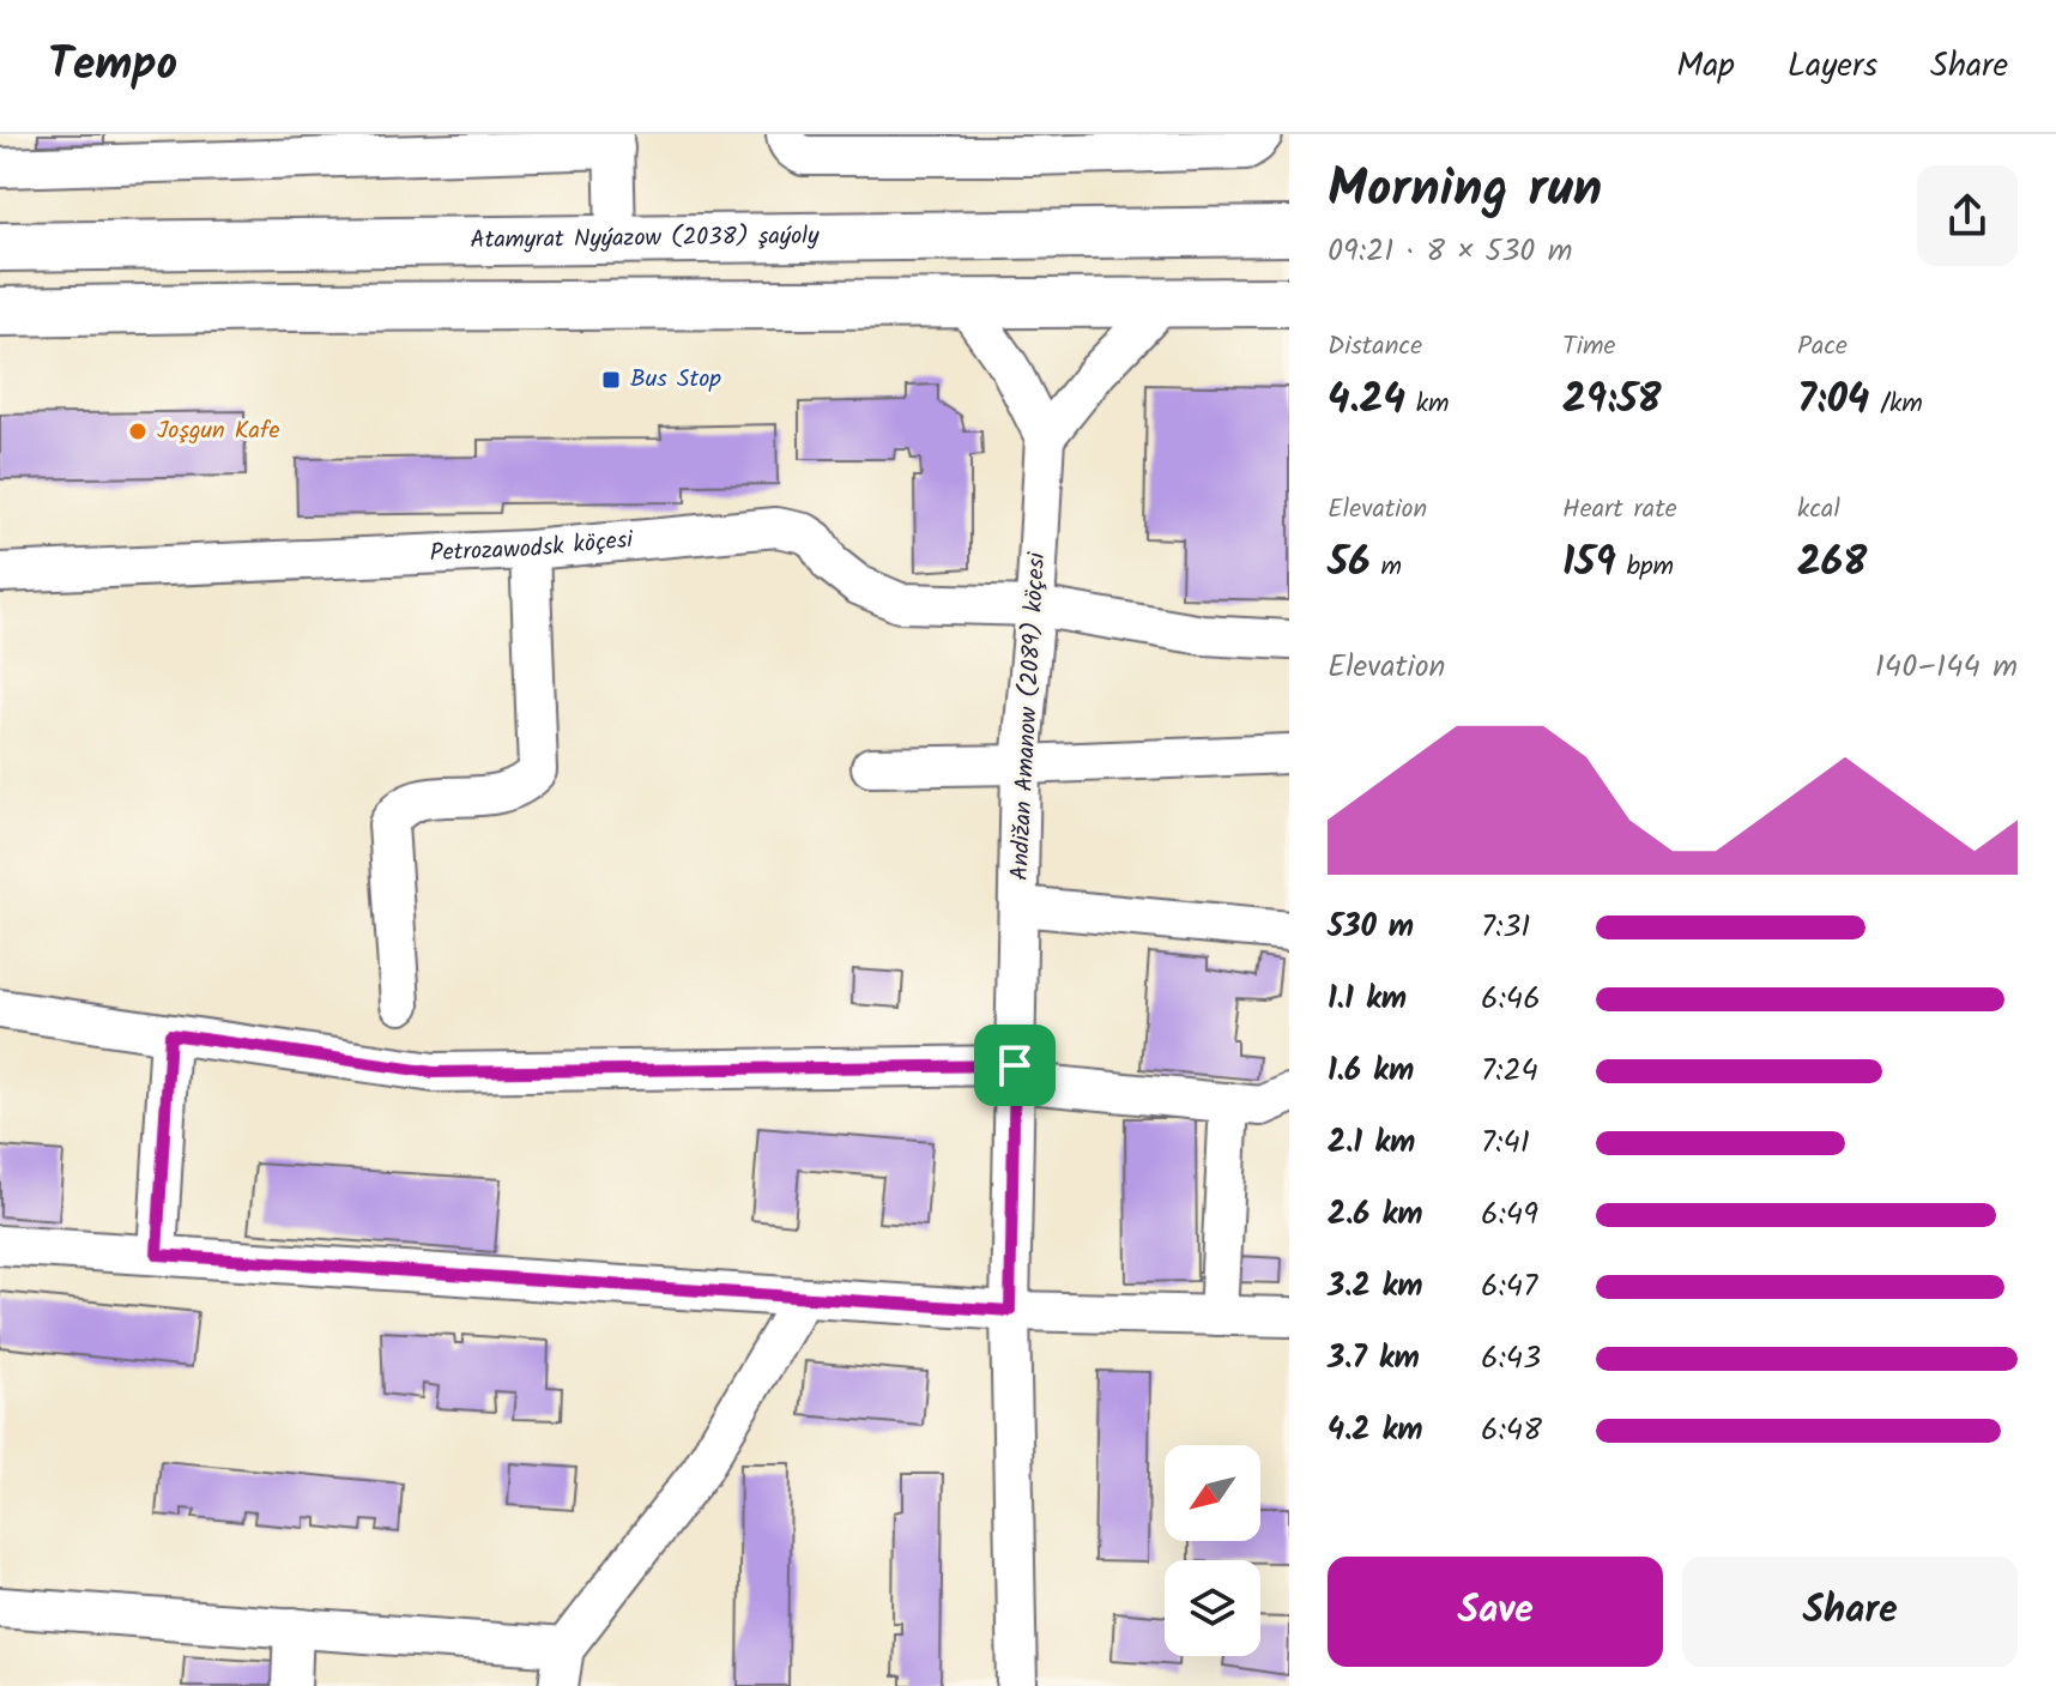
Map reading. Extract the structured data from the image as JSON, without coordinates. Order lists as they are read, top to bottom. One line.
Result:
{"streets":{"main road":["Atamyrat Nyýazow (2038) şaýoly"],"street":["Petrozawodsk köçesi","Andižan Amanow (2089) köçesi"]},"crossings":[["Petrozawodsk köçesi","Andižan Amanow (2089) köçesi"]],"places":{"transit":["Bus Stop"],"other":["Joşgun Kafe"]},"north":"bottom left","page":{"header":"Tempo","nav":["Map","Layers","Share"],"heading":["Morning run","09:21 · 8 × 530 m"],"stats":[["Distance","4.24 km"],["Time","29:58"],["Pace","7:04 /km"],["Elevation","56 m"],["Heart rate","159 bpm"],["kcal","268"]],"chart":["Elevation","140–144 m"],"list":[{"name":"530 m","note":"7:31"},{"name":"1.1 km","note":"6:46"},{"name":"1.6 km","note":"7:24"},{"name":"2.1 km","note":"7:41"},{"name":"2.6 km","note":"6:49"},{"name":"3.2 km","note":"6:47"},{"name":"3.7 km","note":"6:43"},{"name":"4.2 km","note":"6:48"}],"buttons":["Save","Share"]}}
